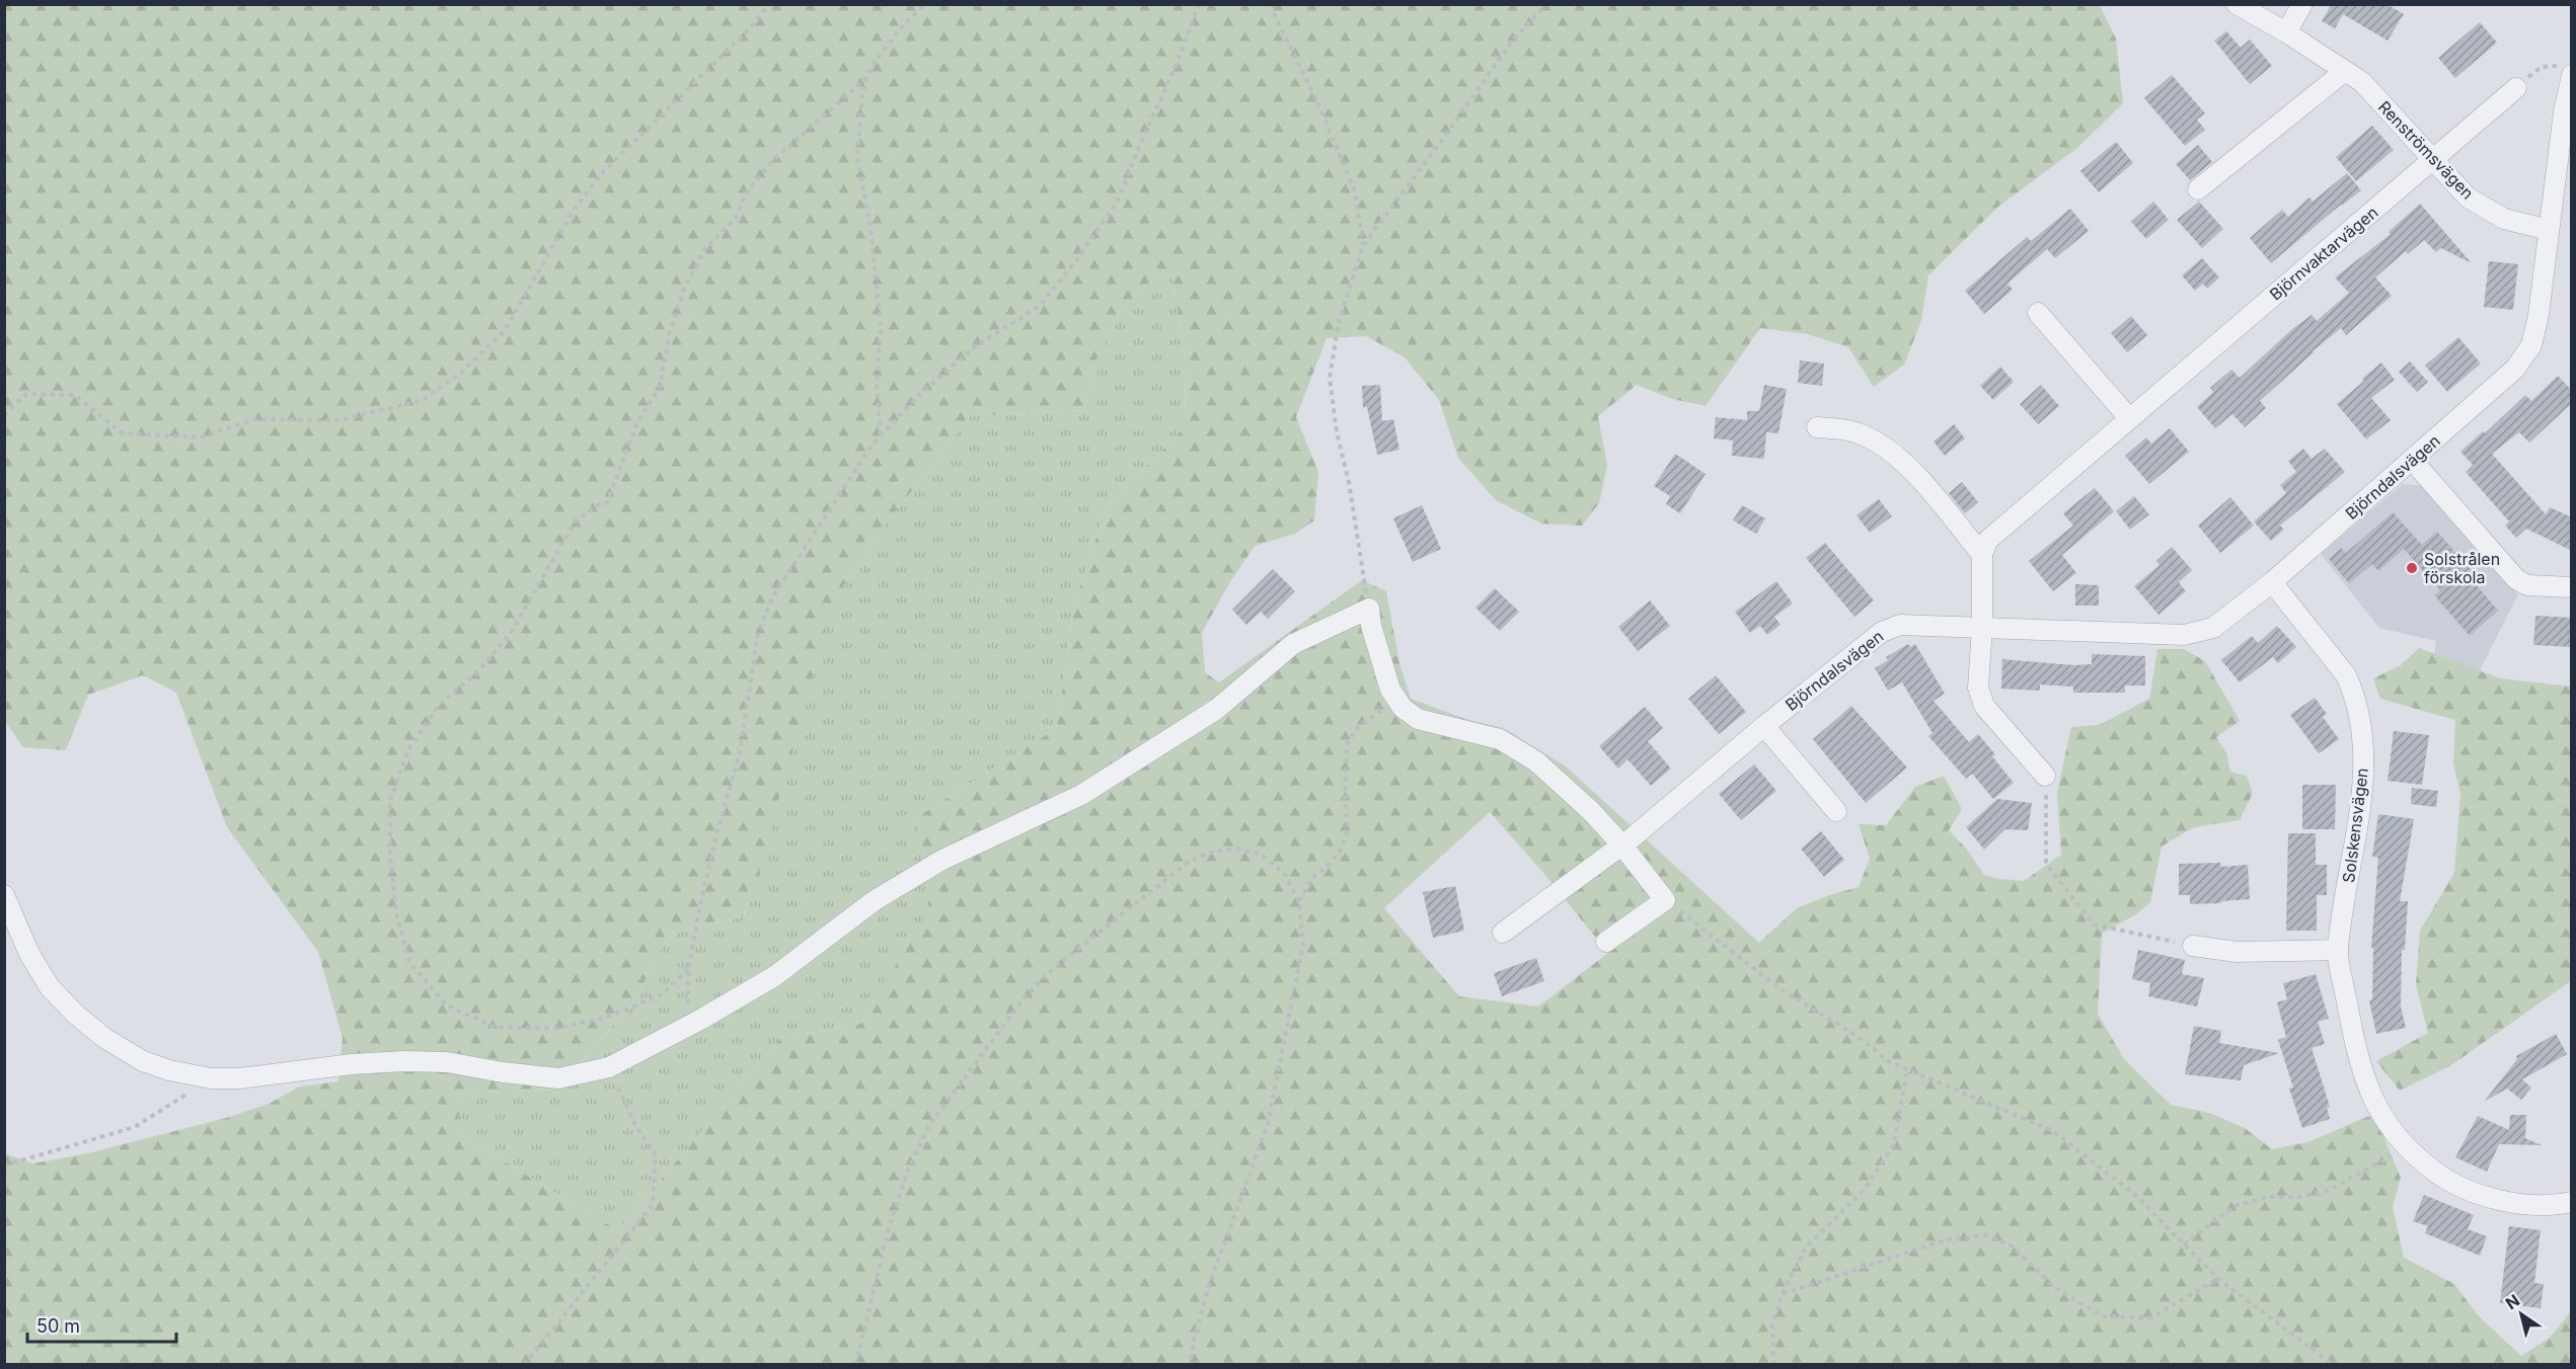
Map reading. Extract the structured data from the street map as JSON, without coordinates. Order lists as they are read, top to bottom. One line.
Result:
{"streets":{"street":["Renströmsvägen","Björnvaktarvägen","Björndalsvägen","Solskensvägen"]},"crossings":[["Renströmsvägen","Björnvaktarvägen"],["Renströmsvägen","Björndalsvägen"],["Björndalsvägen","Solskensvägen"]],"places":["Solstrålen förskola"],"scale_bar":"50 m","north":"top left"}
